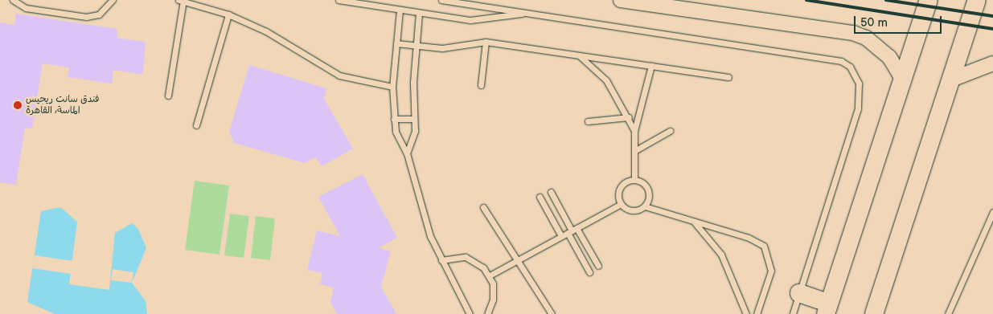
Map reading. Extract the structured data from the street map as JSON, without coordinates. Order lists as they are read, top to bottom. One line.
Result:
{"places":["فندق سانت ريجيس الماسة، القاهرة"],"scale_bar":"50 m"}
